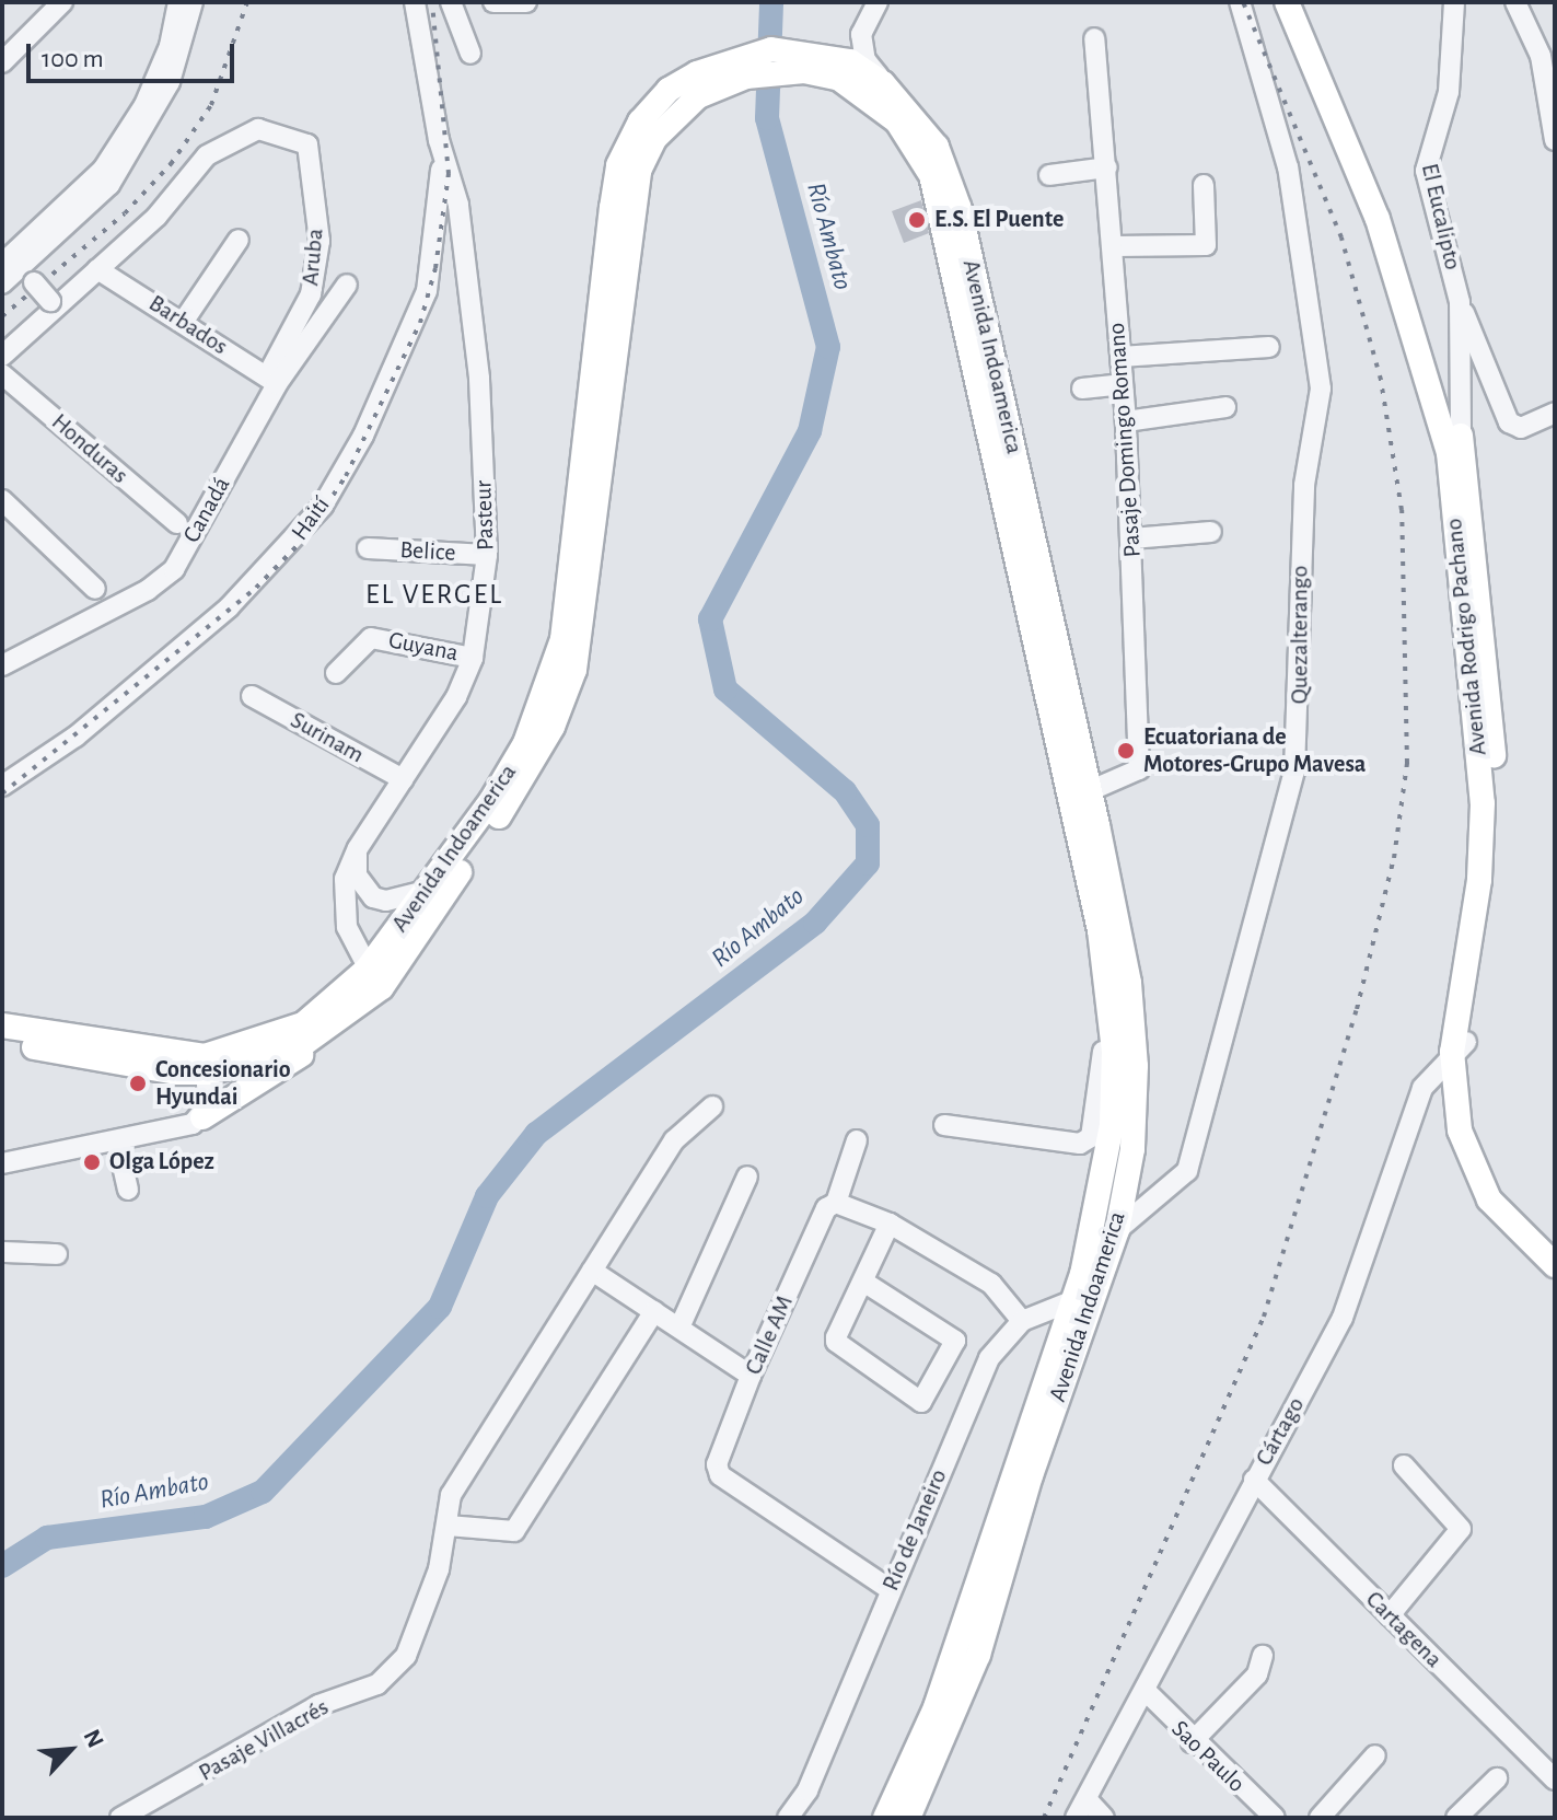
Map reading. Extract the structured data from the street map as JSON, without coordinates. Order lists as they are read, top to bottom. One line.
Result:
{"streets":{"main road":["Avenida Indoamerica","Avenida Rodrigo Pachano"],"street":["El Eucalipto","Aruba","Barbados","Pasaje Domingo Romano","Honduras","Canadá","Pasteur","Haití","Belice","Quezalterango","Guyana","Surinam","Calle AM","Cártago","Río de Janeiro","Cartagena","Pasaje Villacrés","Sao Paulo"]},"crossings":[["El Eucalipto","Avenida Rodrigo Pachano"],["Aruba","Barbados"],["Aruba","Canadá"],["Barbados","Canadá"],["Avenida Indoamerica","Pasaje Domingo Romano"],["Avenida Indoamerica","Pasteur"],["Avenida Indoamerica","Quezalterango"],["Avenida Indoamerica","Río de Janeiro"],["Pasteur","Haití"],["Pasteur","Belice"],["Pasteur","Guyana"],["Pasteur","Surinam"],["Avenida Rodrigo Pachano","Cártago"],["Calle AM","Río de Janeiro"],["Cártago","Cartagena"],["Cártago","Sao Paulo"]],"districts":["EL VERGEL"],"water":["Río Ambato"],"places":["E.S. El Puente","Ecuatoriana de Motores-Grupo Mavesa","Concesionario Hyundai","Olga López"],"scale_bar":"100 m","north":"top right"}
